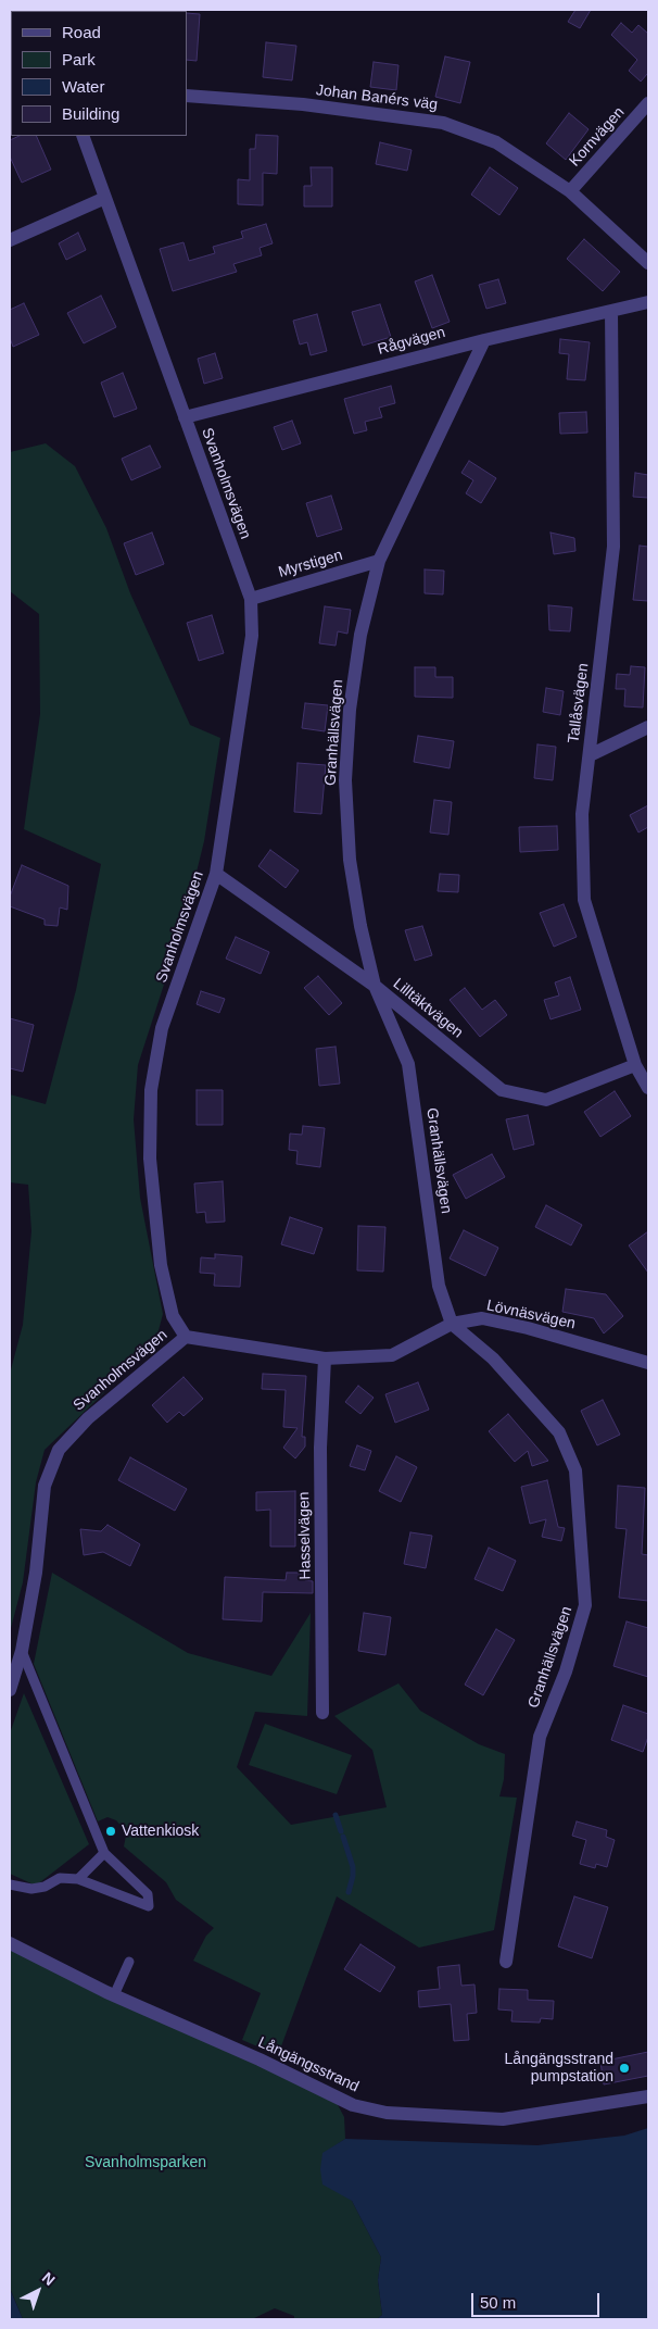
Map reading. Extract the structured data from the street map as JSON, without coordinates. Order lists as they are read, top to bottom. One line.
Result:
{"streets":{"street":["Johan Banérs väg","Kornvägen","Rågvägen","Svanholmsvägen","Myrstigen","Tallåsvägen","Granhällsvägen","Lilltäktvägen","Lövnäsvägen","Hasselvägen","Långängsstrand"]},"crossings":[["Johan Banérs väg","Kornvägen"],["Rågvägen","Svanholmsvägen"],["Rågvägen","Tallåsvägen"],["Rågvägen","Granhällsvägen"],["Svanholmsvägen","Myrstigen"],["Svanholmsvägen","Lilltäktvägen"],["Svanholmsvägen","Lövnäsvägen"],["Myrstigen","Granhällsvägen"],["Tallåsvägen","Lilltäktvägen"],["Granhällsvägen","Lilltäktvägen"],["Granhällsvägen","Lövnäsvägen"],["Lövnäsvägen","Hasselvägen"]],"parks":["Svanholmsparken"],"places":["Vattenkiosk","Långängsstrand pumpstation"],"legend":["Road","Park","Water","Building"],"scale_bar":"50 m","north":"top right"}
